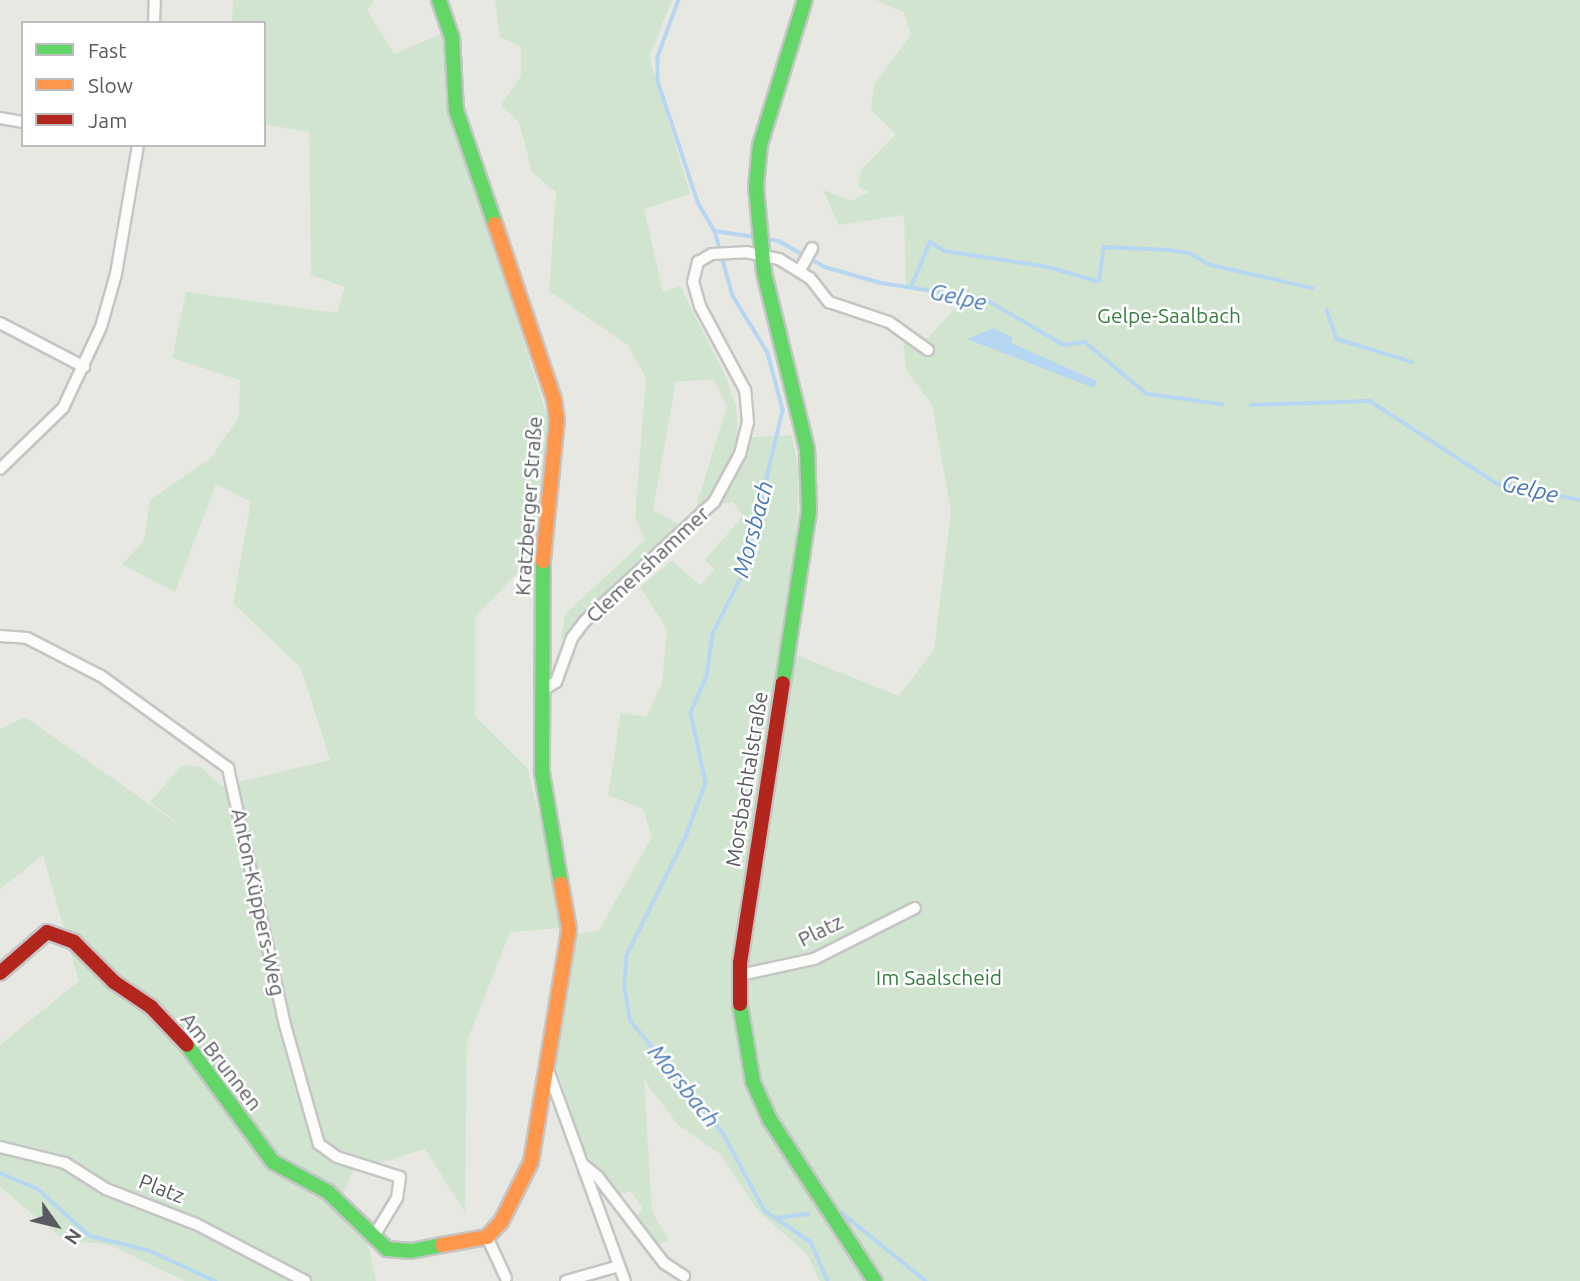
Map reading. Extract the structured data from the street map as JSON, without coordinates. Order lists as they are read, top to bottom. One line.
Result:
{"streets":{"street":["Kratzberger Straße","Clemenshammer","Morsbachtalstraße","Anton-Küppers-Weg","Platz","Am Brunnen"]},"crossings":[["Kratzberger Straße","Clemenshammer"],["Clemenshammer","Morsbachtalstraße"],["Morsbachtalstraße","Platz"],["Anton-Küppers-Weg","Am Brunnen"]],"water":["Gelpe","Morsbach"],"parks":["Gelpe-Saalbach","Im Saalscheid"],"legend":["Fast","Slow","Jam"],"north":"bottom right"}
